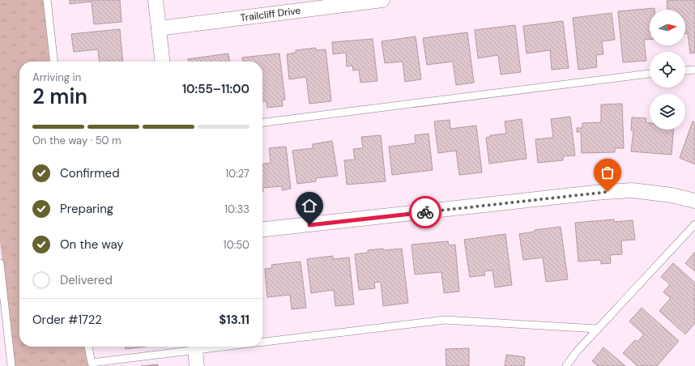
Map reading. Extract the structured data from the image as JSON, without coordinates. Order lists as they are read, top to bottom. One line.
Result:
{"streets":{"street":["Trailcliff Drive"]},"north":"right","page":{"heading":["2 min","Arriving in","10:55–11:00"],"panel":["Order #1722","$13.11"],"bar":"On the way · 50 m","list":[["Confirmed","10:27"],["Preparing","10:33"],["On the way","10:50"],"Delivered"]}}
